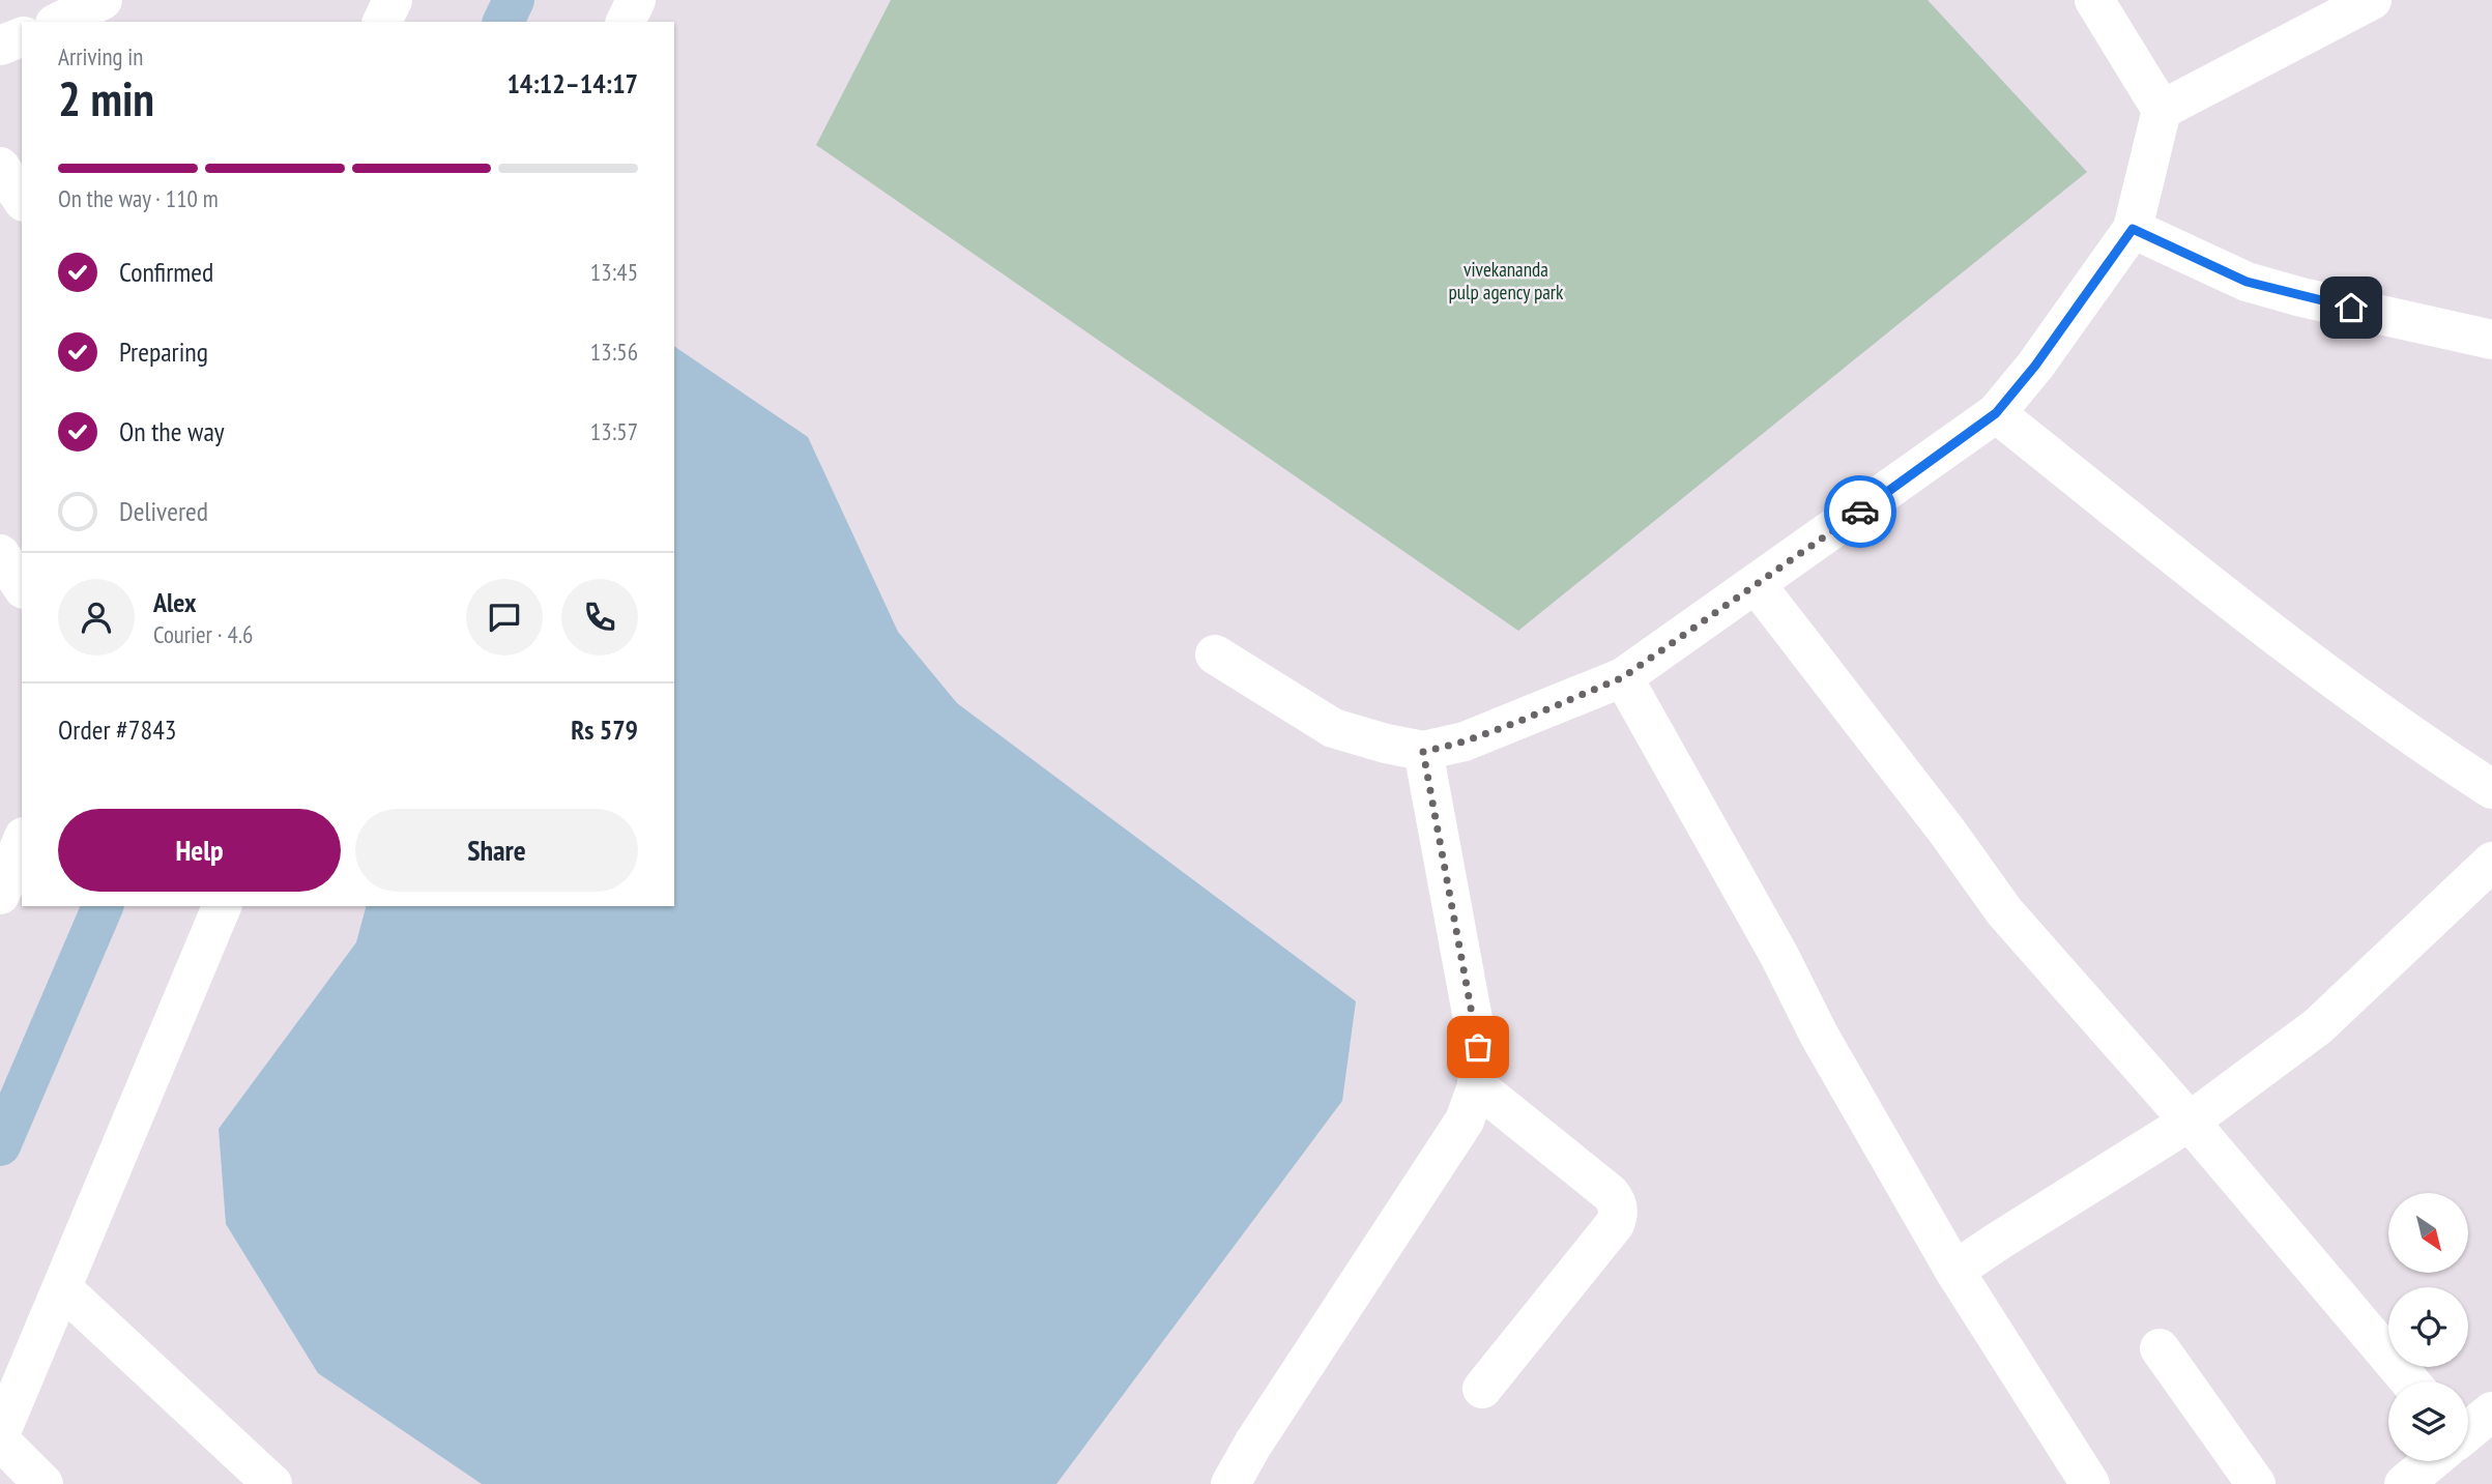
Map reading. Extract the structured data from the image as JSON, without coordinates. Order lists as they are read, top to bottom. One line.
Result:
{"parks":["vivekananda pulp agency park"],"north":"bottom right","page":{"heading":["2 min","Arriving in","14:12–14:17"],"panel":["Alex","Courier · 4.6","Order #7843","Rs 579"],"bar":"On the way · 110 m","list":[["Confirmed","13:45"],["Preparing","13:56"],["On the way","13:57"],"Delivered"],"buttons":["Help","Share"]}}
